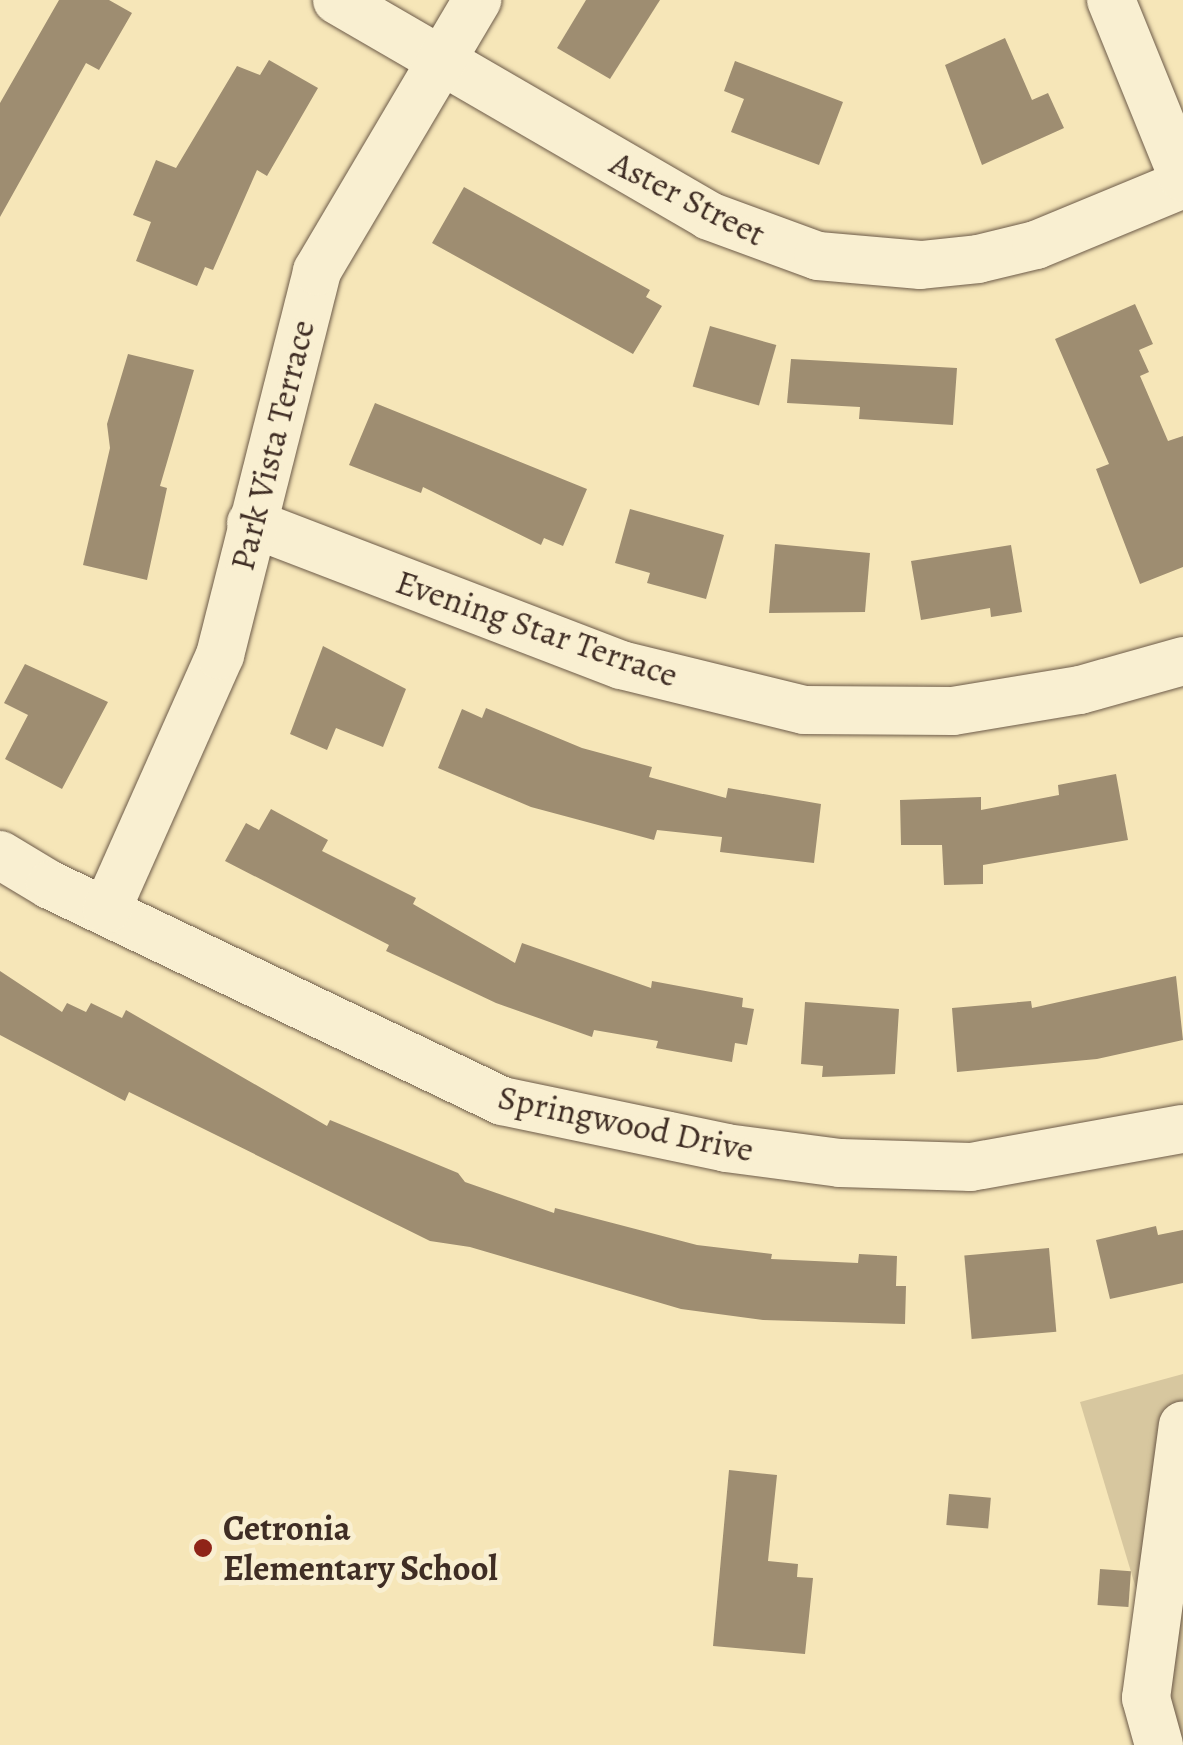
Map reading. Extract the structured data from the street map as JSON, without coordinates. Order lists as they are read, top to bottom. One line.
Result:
{"streets":{"street":["Aster Street","Park Vista Terrace","Evening Star Terrace","Springwood Drive"]},"crossings":[["Aster Street","Park Vista Terrace"],["Park Vista Terrace","Evening Star Terrace"],["Park Vista Terrace","Springwood Drive"]],"places":["Cetronia Elementary School"]}
